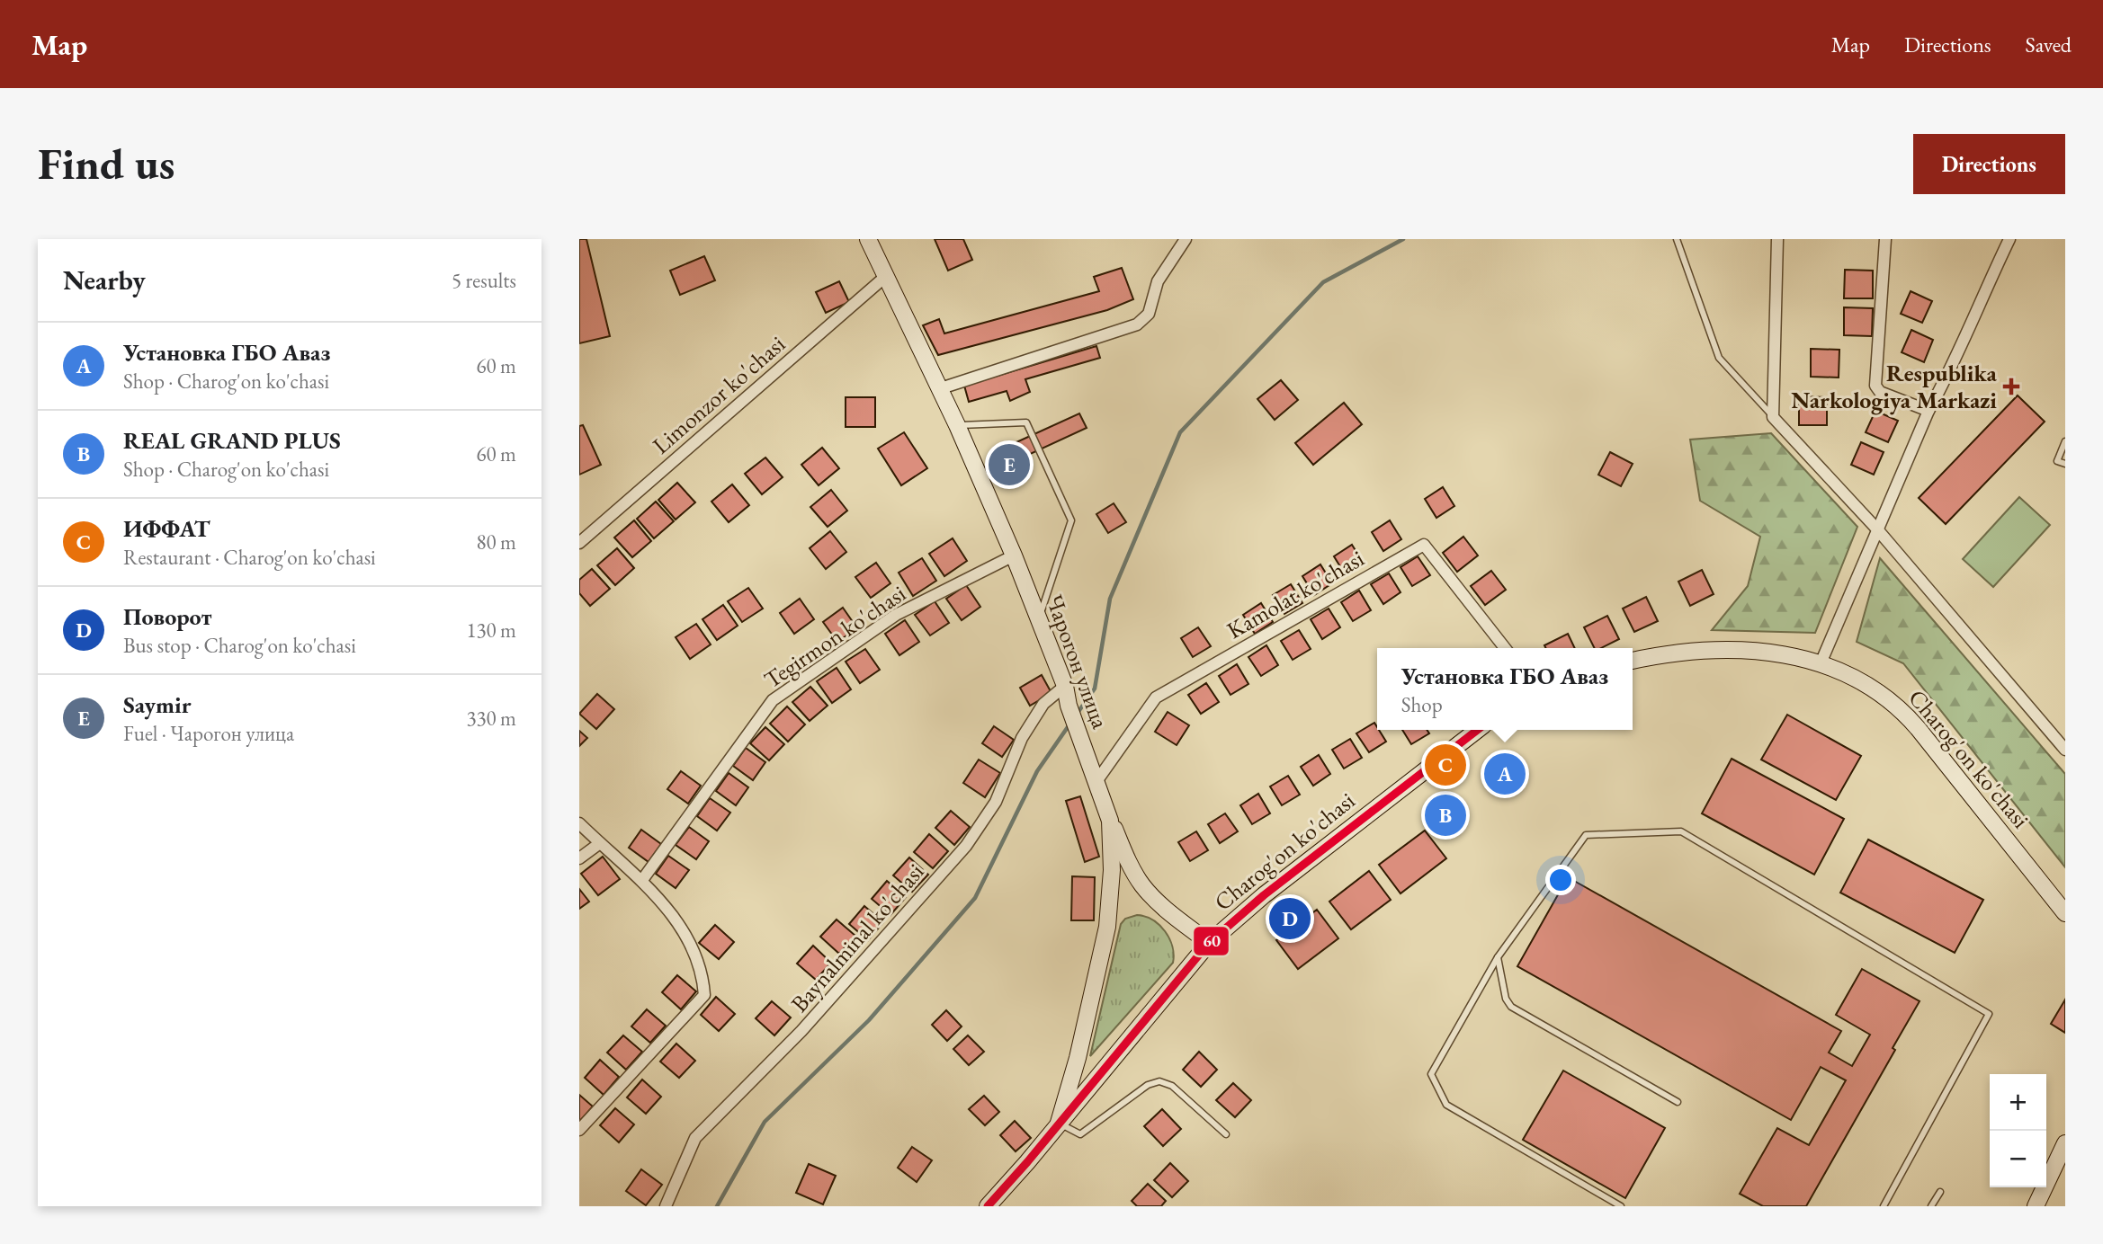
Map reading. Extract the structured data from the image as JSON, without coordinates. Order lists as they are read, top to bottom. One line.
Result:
{"streets":{"main road":["Чарогон улица","Charog'on ko'chasi"],"street":["Limonzor ko'chasi","Kamolat ko'chasi","Tegirmon ko'chasi","Baynalminal ko'chasi"]},"crossings":[["Limonzor ko'chasi","Чарогон улица"],["Kamolat ko'chasi","Чарогон улица"],["Tegirmon ko'chasi","Чарогон улица"],["Чарогон улица","Charog'on ko'chasi"],["Чарогон улица","Baynalminal ko'chasi"]],"places":{"health":["Respublika Narkologiya Markazi"]},"lines":["transit line 60"],"page":{"header":"Map","nav":["Map","Directions","Saved"],"buttons":"Directions","title":"Find us","heading":["Nearby","5 results"],"list":[{"mark":"A","name":"Установка ГБО Аваз","note":"Shop · Charog'on ko'chasi","value":"60 m"},{"mark":"B","name":"REAL GRAND PLUS","note":"Shop · Charog'on ko'chasi","value":"60 m"},{"mark":"C","name":"ИФФАТ","note":"Restaurant · Charog'on ko'chasi","value":"80 m"},{"mark":"D","name":"Поворот","note":"Bus stop · Charog'on ko'chasi","value":"130 m"},{"mark":"E","name":"Saymir","note":"Fuel · Чарогон улица","value":"330 m"}],"pins":["E","C","A","B","D"],"popup":["Установка ГБО Аваз","Shop"],"map_buttons":["+","−"]}}
